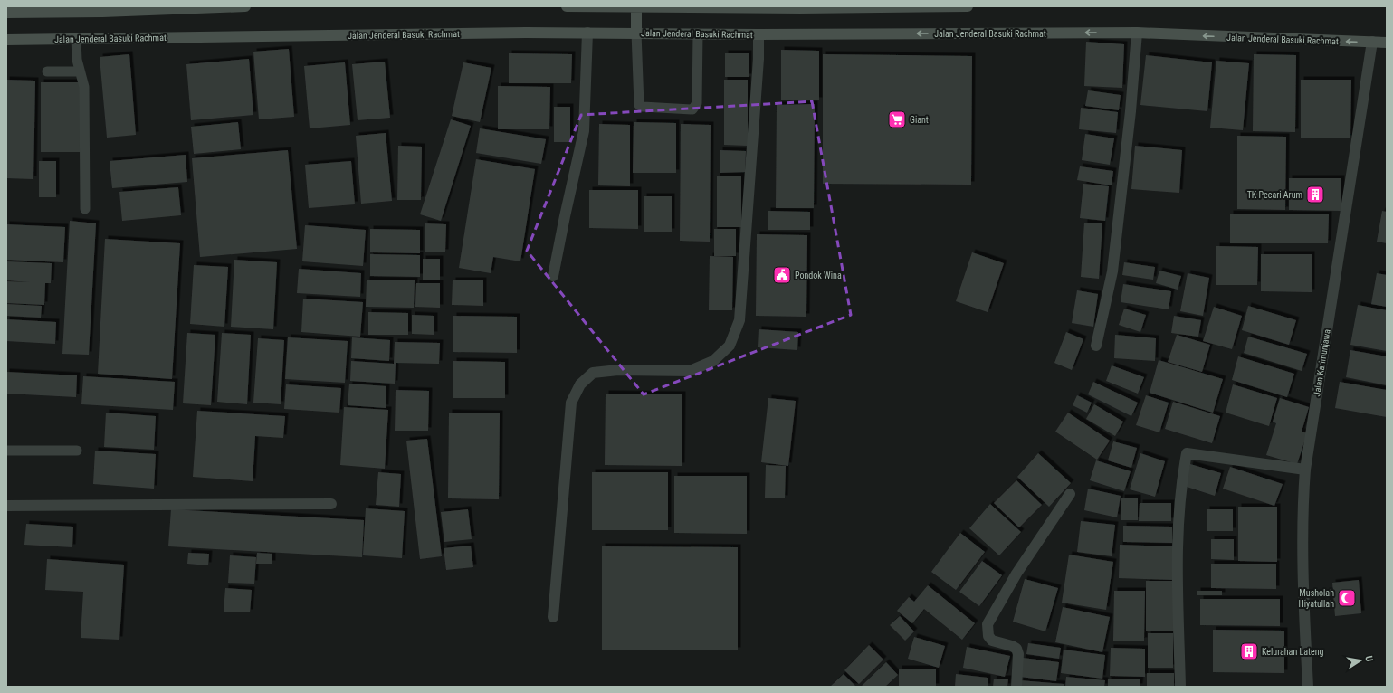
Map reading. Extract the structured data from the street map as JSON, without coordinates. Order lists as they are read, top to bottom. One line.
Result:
{"streets":{"main road":["Jalan Jenderal Basuki Rachmat"],"street":["Jalan Karimunjawa"]},"crossings":[["Jalan Jenderal Basuki Rachmat","Jalan Karimunjawa"]],"places":{"supermarket":["Giant"],"building":["TK Pecari Arum","Kelurahan Lateng"],"public building":["Pondok Wina"],"mosque":["Musholah Hiyatullah"]},"north":"right"}
